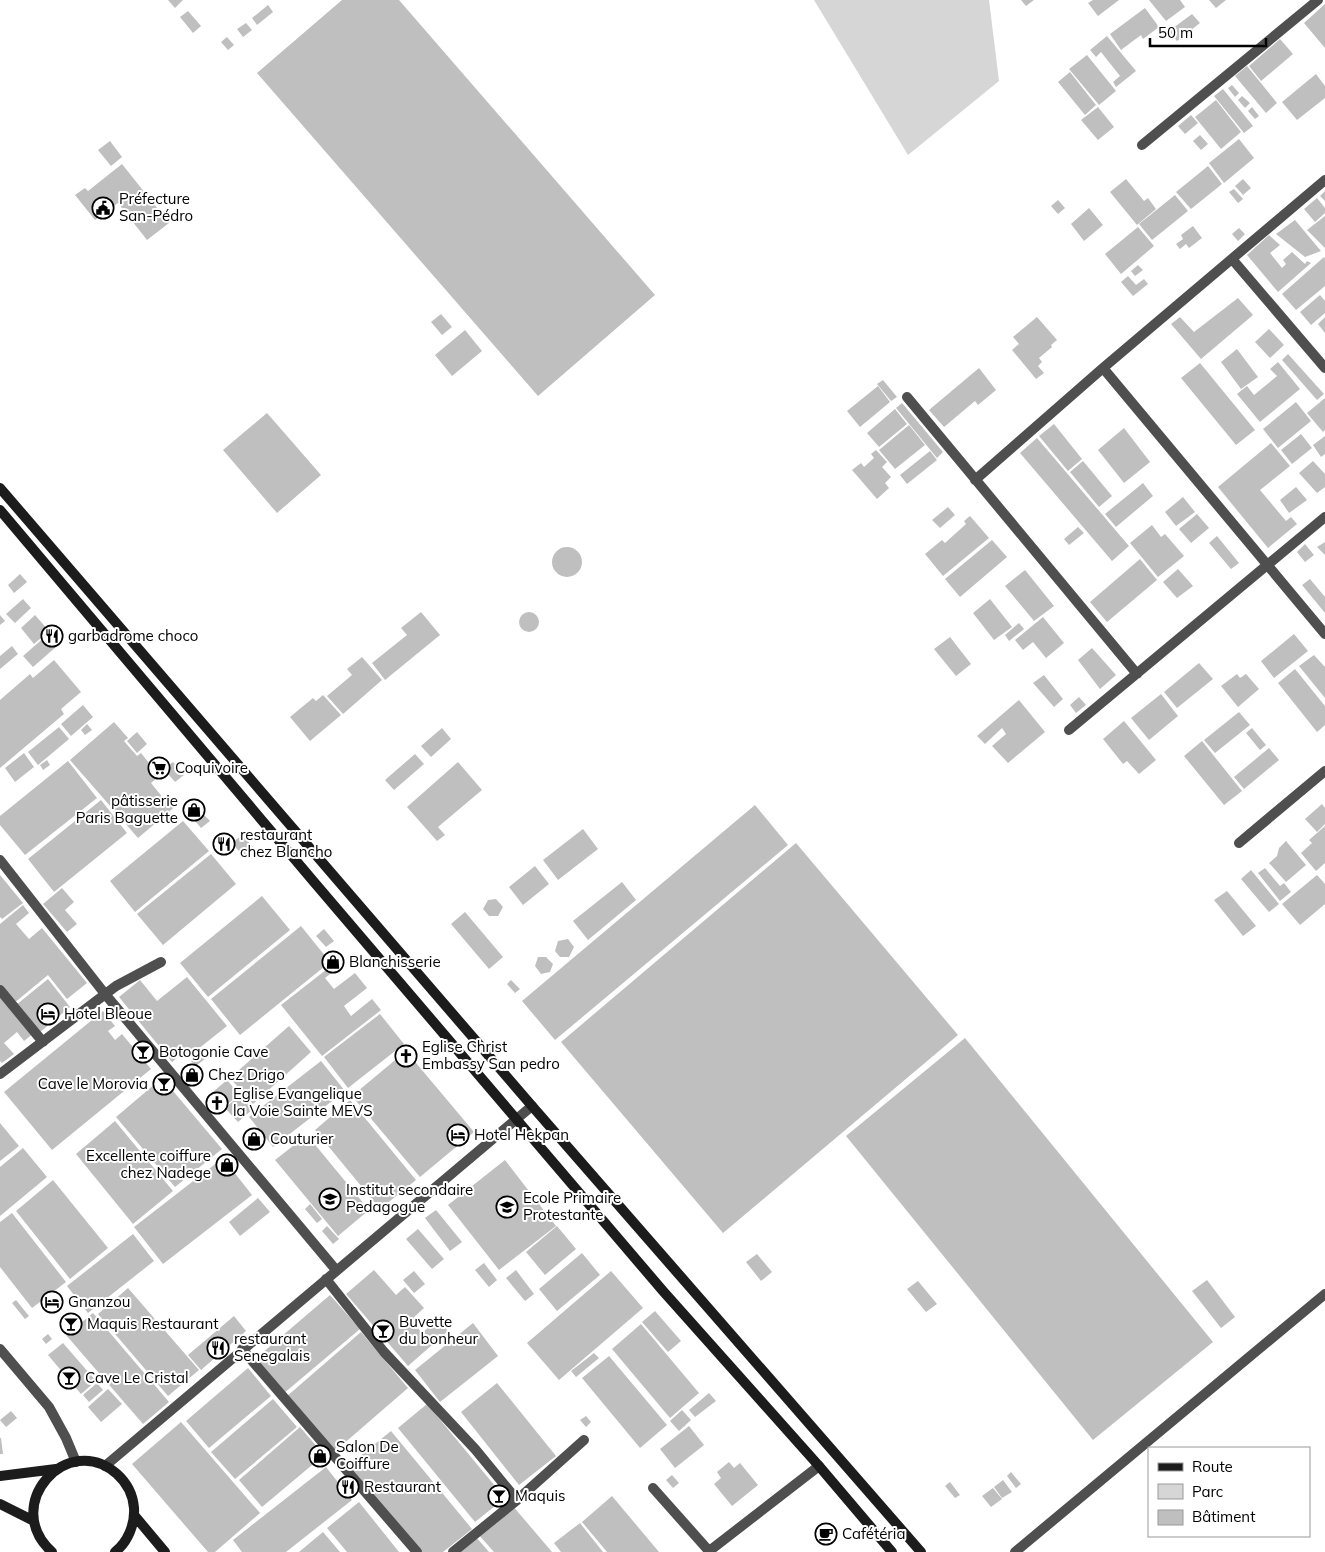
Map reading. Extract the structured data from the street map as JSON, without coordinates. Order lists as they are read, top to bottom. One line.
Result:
{"places":{"public building":["Préfecture San-Pédro"],"restaurant":["garbadrome choco","restaurant chez Blancho","restaurant Senegalais","Restaurant"],"supermarket":["Coquivoire"],"shop":["pâtisserie Paris Baguette","Blanchisserie","Chez Drigo","Couturier","Excellente coiffure chez Nadege","Salon De Coiffure"],"hotel":["Hotel Bleoue","Hotel Hekpan","Gnanzou"],"bar":["Botogonie Cave","Cave le Morovia","Maquis Restaurant","Buvette du bonheur","Cave Le Cristal","Maquis"],"church":["Eglise Christ Embassy San pedro","Eglise Evangelique la Voie Sainte MEVS"],"school or university":["Institut secondaire Pedagogue","Ecole Primaire Protestante"],"cafe":["Cafétéria"]},"legend":["Route","Parc","Bâtiment"],"scale_bar":"50 m"}
